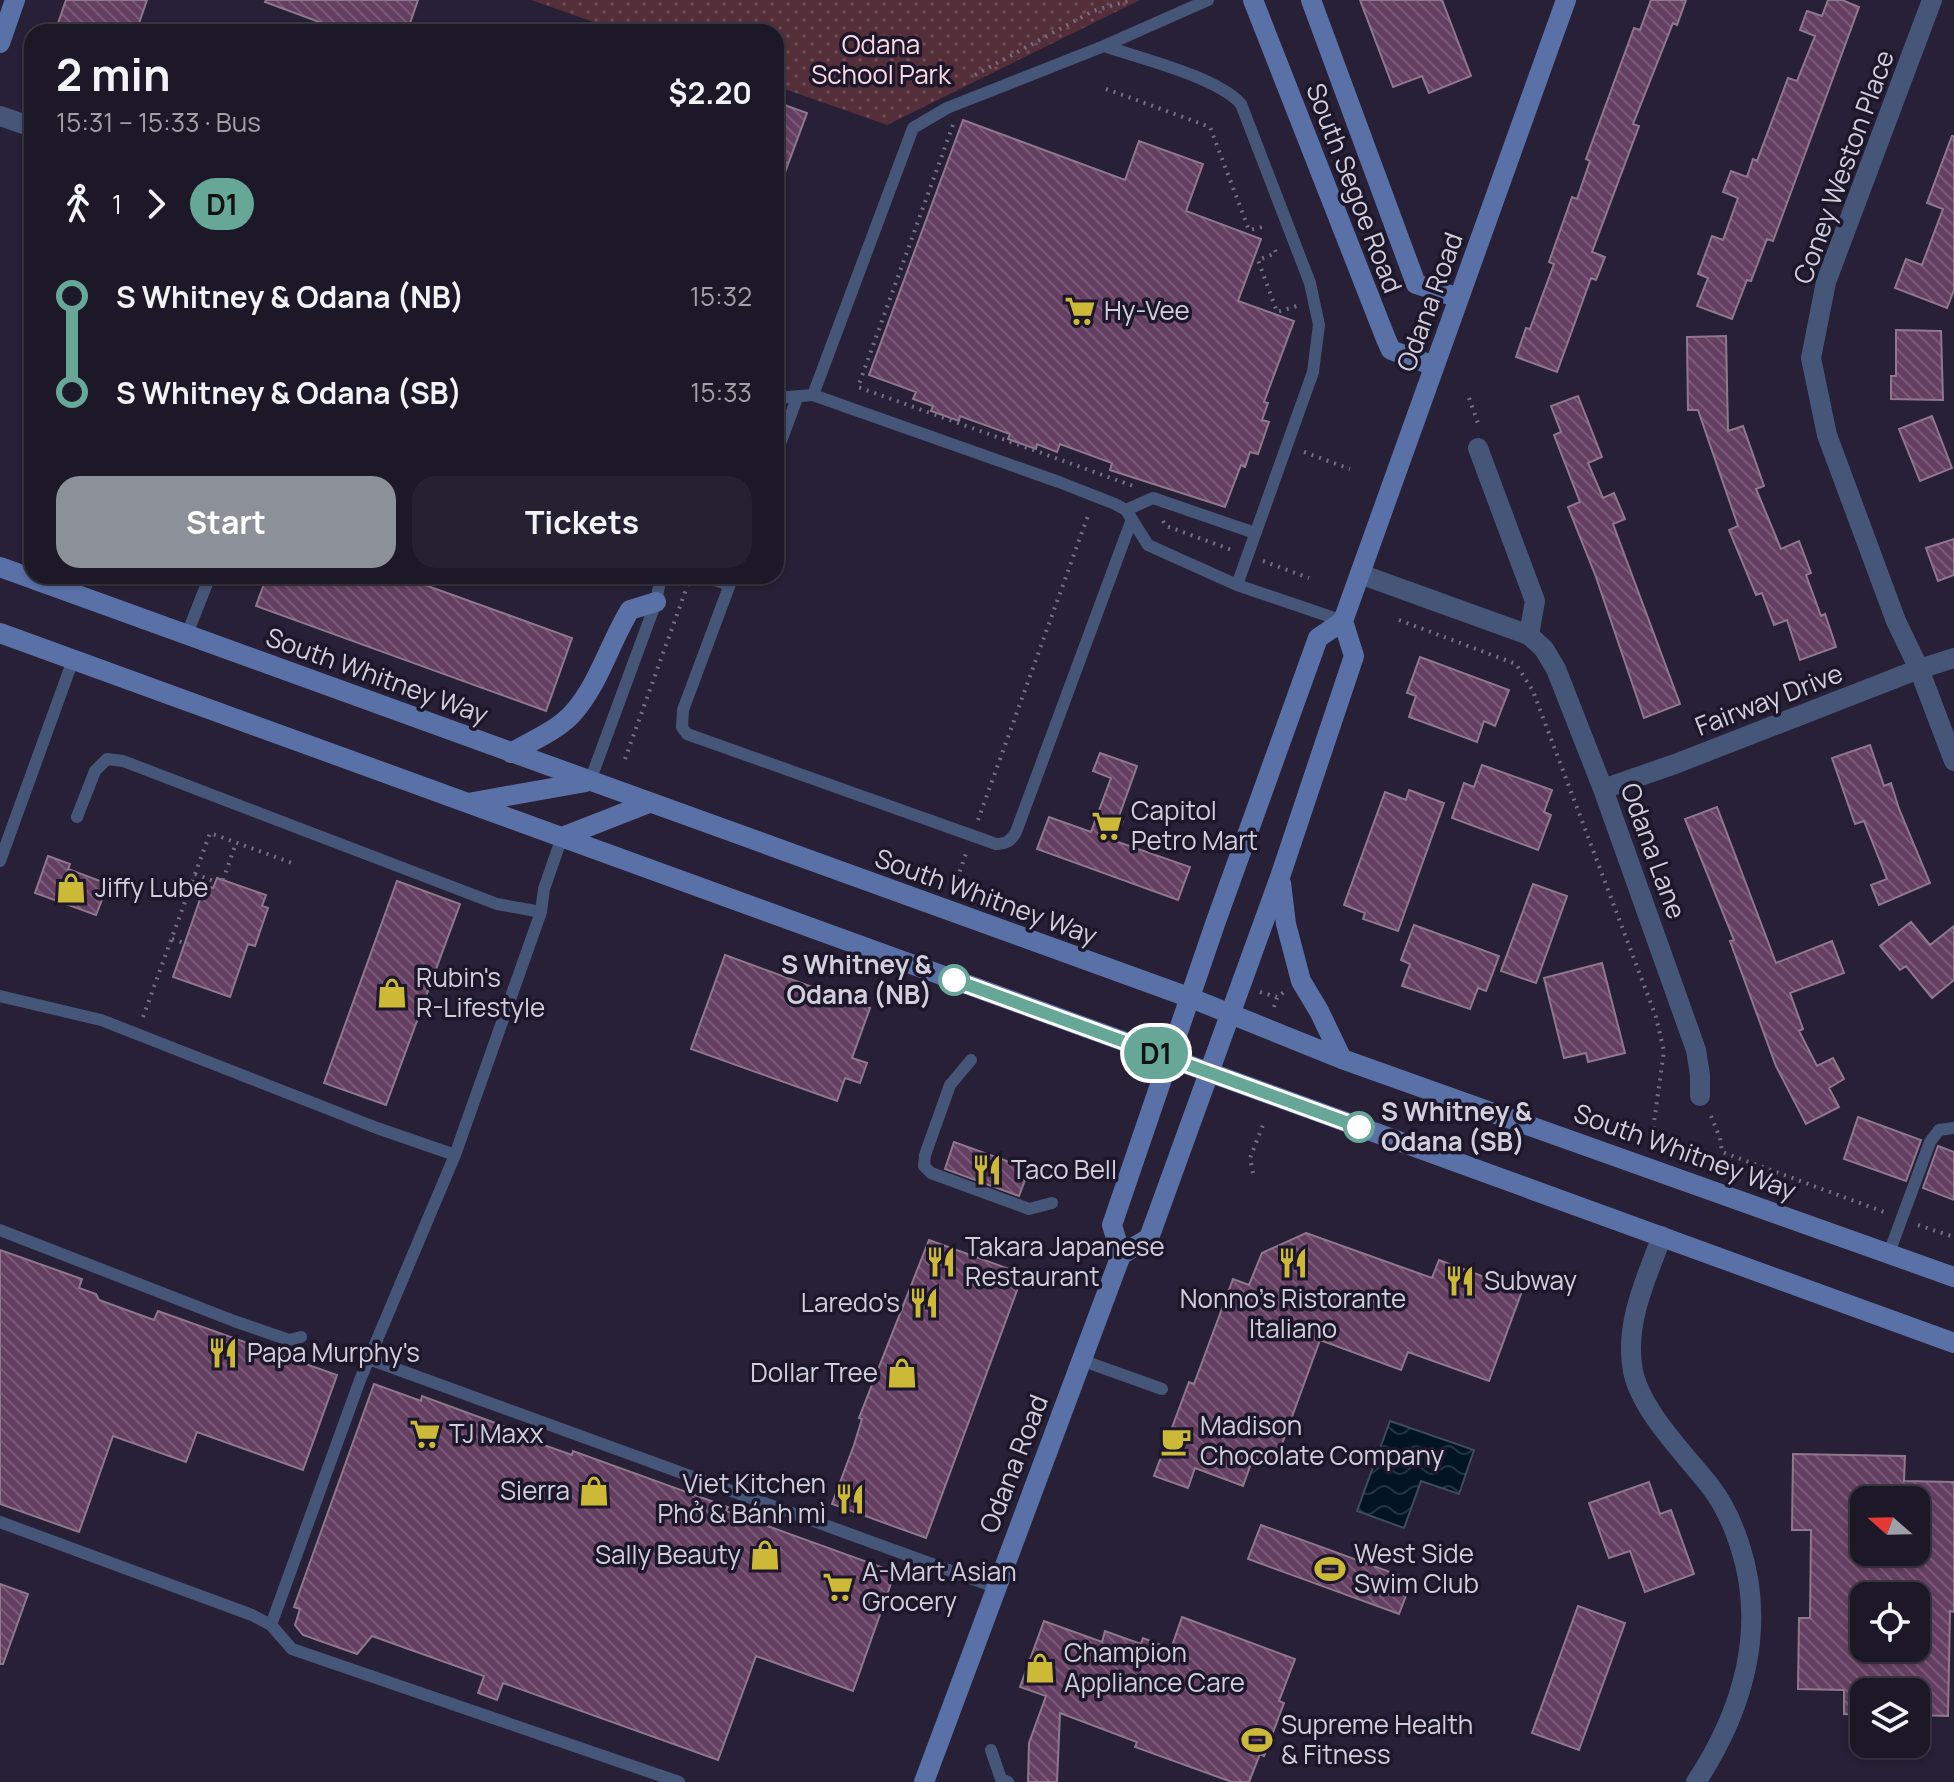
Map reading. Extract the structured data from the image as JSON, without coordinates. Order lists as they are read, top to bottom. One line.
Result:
{"streets":{"main road":["South Segoe Road","Odana Road","South Whitney Way"],"street":["Coney Weston Place","Fairway Drive","Odana Lane"]},"crossings":[["Coney Weston Place","Fairway Drive"],["South Segoe Road","Odana Road"],["Odana Road","South Whitney Way"],["Fairway Drive","Odana Lane"]],"parks":["Odana School Park"],"places":{"supermarket":["Hy-Vee","Capitol Petro Mart","TJ Maxx","A-Mart Asian Grocery"],"shop":["Jiffy Lube","Rubin's R-Lifestyle","Dollar Tree","Sierra","Sally Beauty","Champion Appliance Care"],"other":["S Whitney & Odana (NB)","S Whitney & Odana (SB)"],"restaurant":["Taco Bell","Takara Japanese Restaurant","Nonno's Ristorante Italiano","Subway","Laredo's","Papa Murphy's","Viet Kitchen Phở & Bánh mì"],"cafe":["Madison Chocolate Company"],"sports":["West Side Swim Club","Supreme Health & Fitness"]},"lines":["bus line D1"],"north":"left","page":{"on_map":"D1","heading":["2 min","15:31 – 15:33 · Bus","$2.20"],"legs":["1","D1"],"list":[{"name":"S Whitney & Odana (NB)","value":"15:32"},{"name":"S Whitney & Odana (SB)","value":"15:33"}],"buttons":["Start","Tickets"]}}
